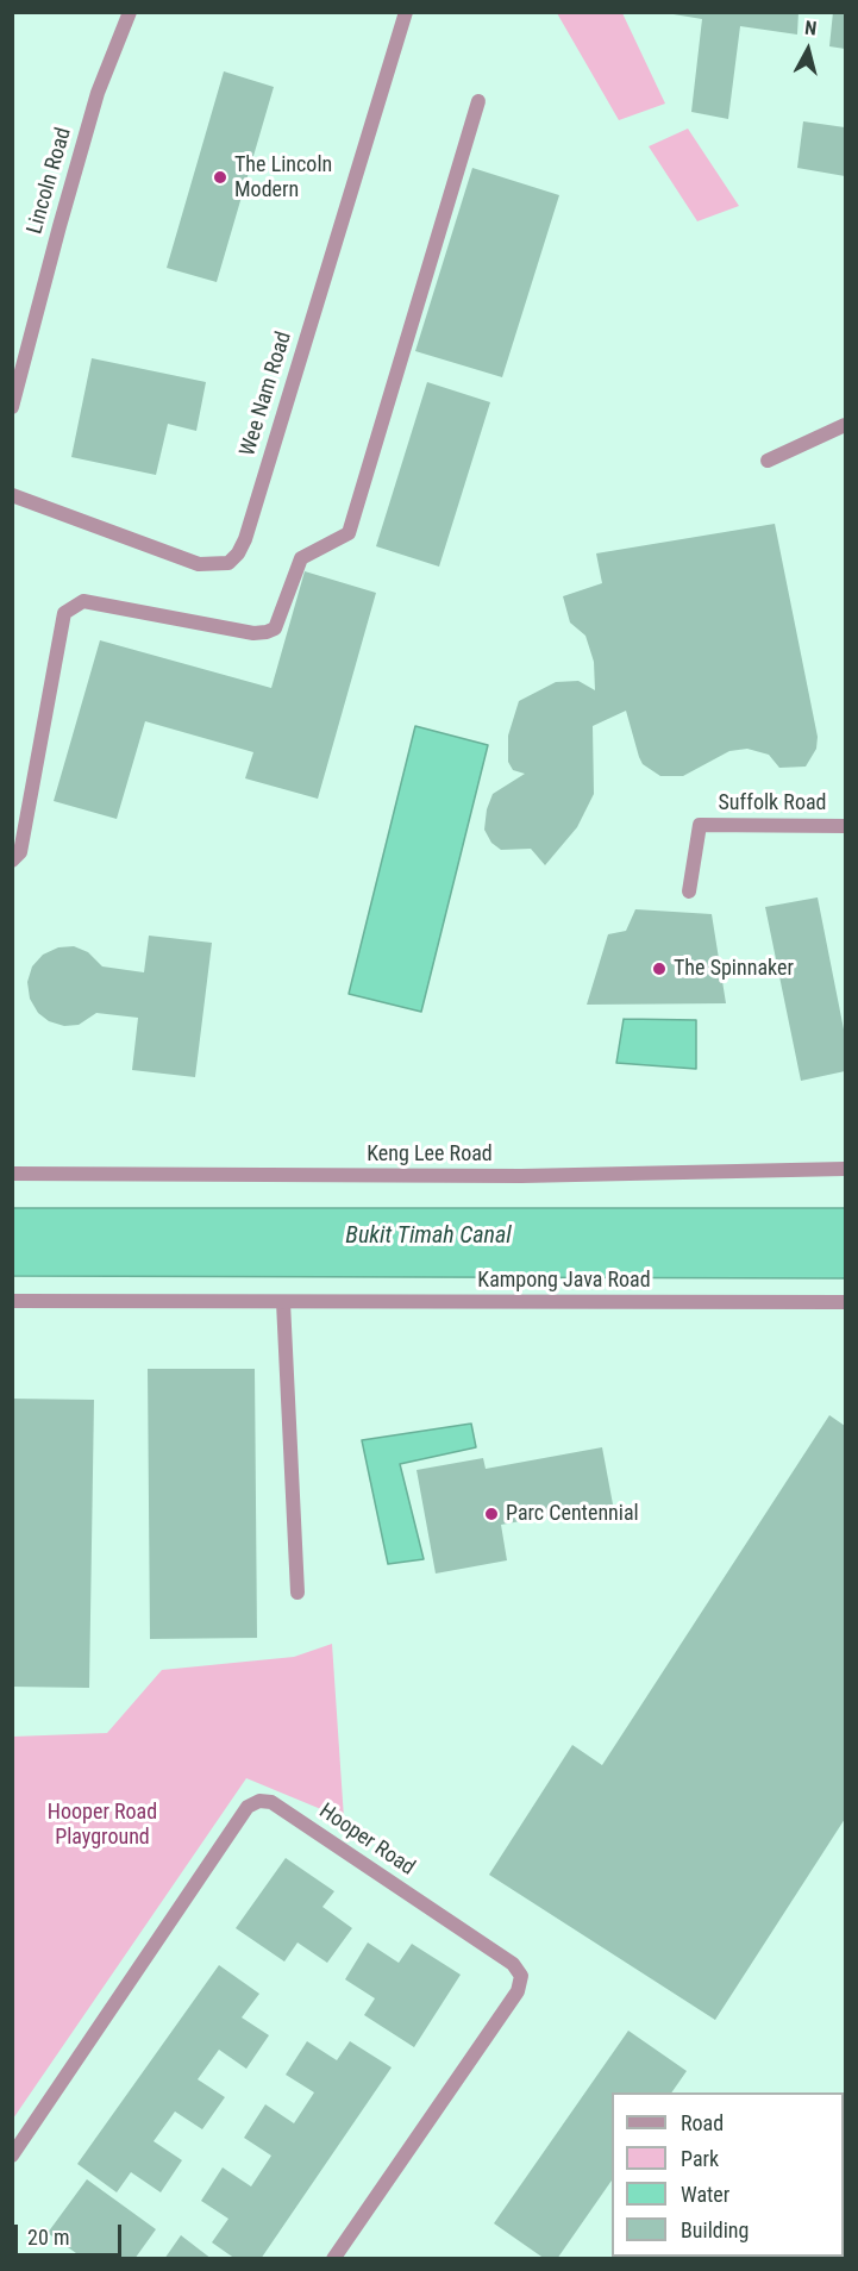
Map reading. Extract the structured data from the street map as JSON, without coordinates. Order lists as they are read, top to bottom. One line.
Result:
{"streets":{"street":["Lincoln Road","Wee Nam Road","Suffolk Road","Keng Lee Road","Kampong Java Road","Hooper Road"]},"water":["Bukit Timah Canal"],"parks":["Hooper Road Playground"],"places":["The Lincoln Modern","The Spinnaker","Parc Centennial"],"legend":["Road","Park","Water","Building"],"scale_bar":"20 m","north":"top"}
